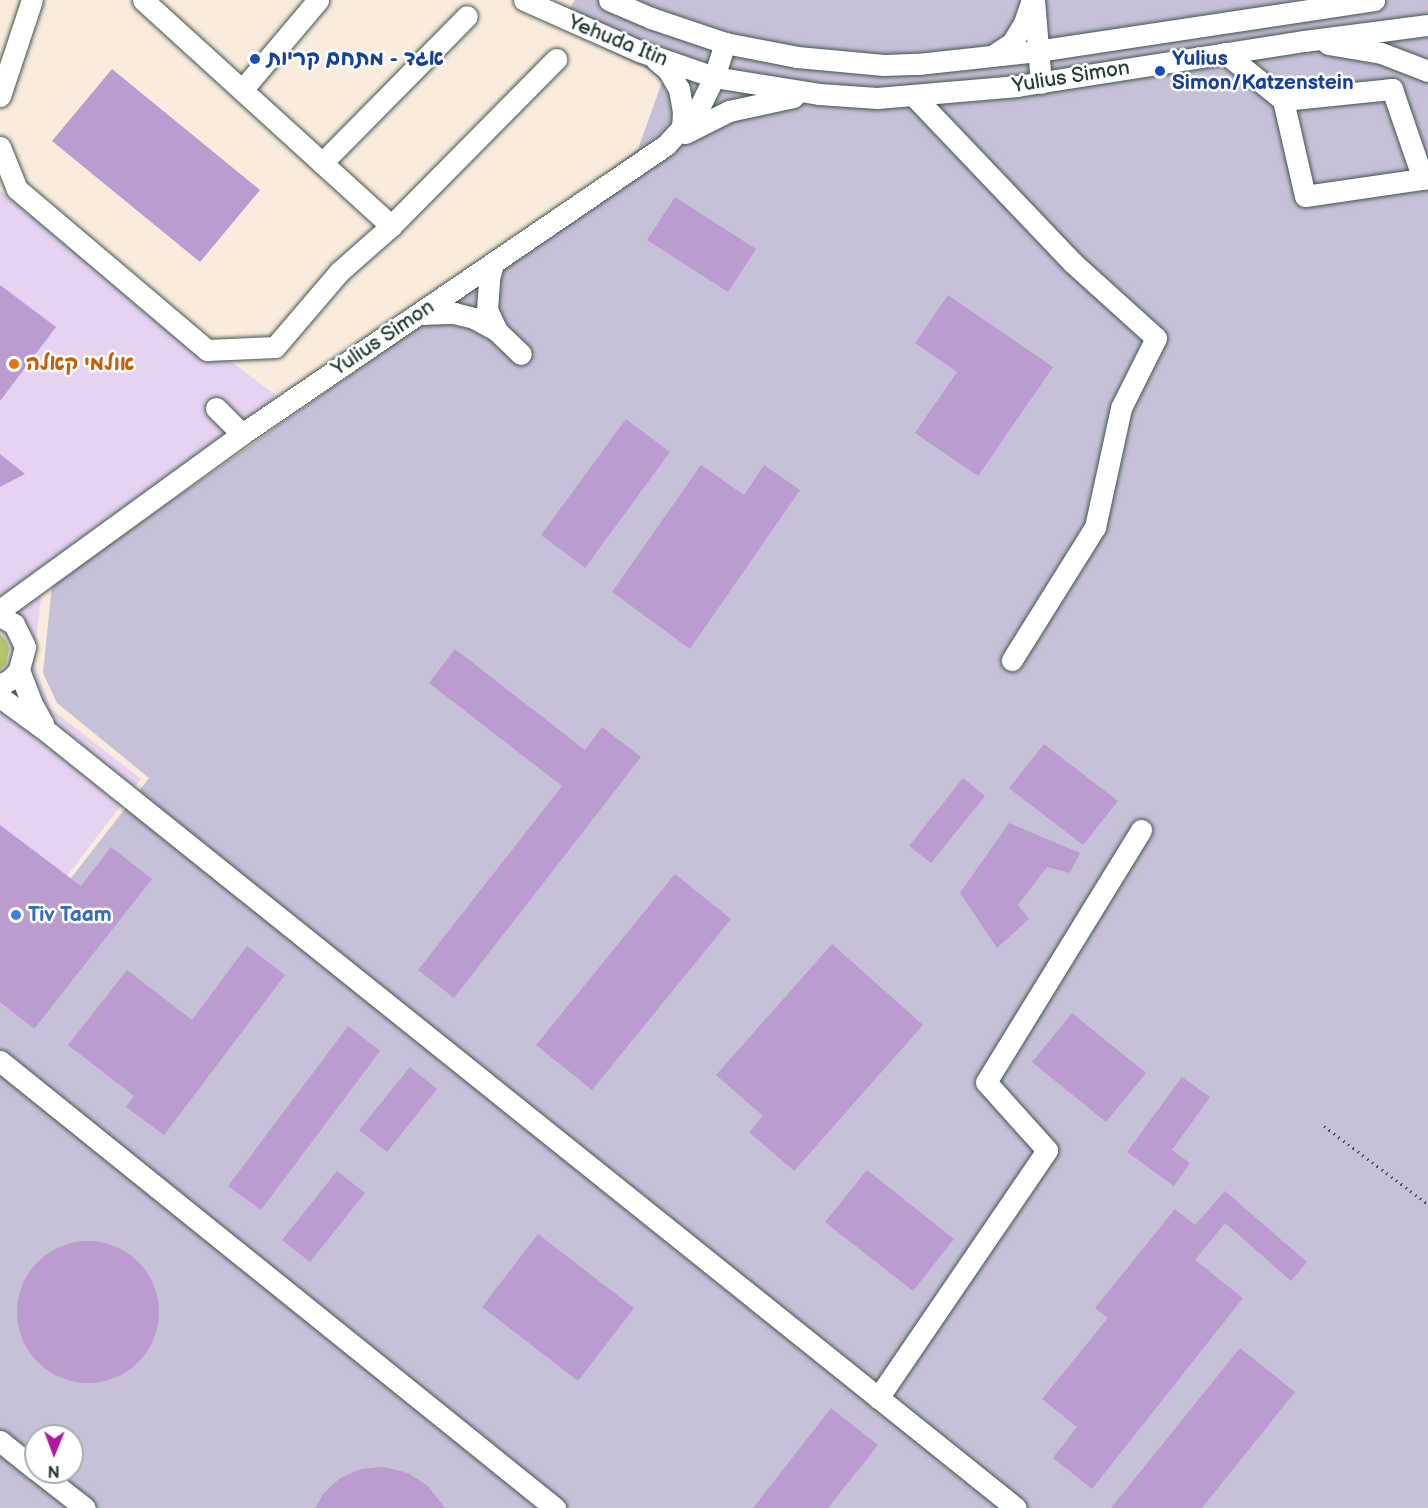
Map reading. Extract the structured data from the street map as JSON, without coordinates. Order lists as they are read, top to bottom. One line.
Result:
{"streets":{"street":["Yehuda Itin","Yulius Simon"]},"crossings":[["Yehuda Itin","Yulius Simon"]],"places":["אגד - מתחם קריות","Yulius Simon/Katzenstein","אולמי קאלה","Tiv Taam"],"north":"bottom"}
